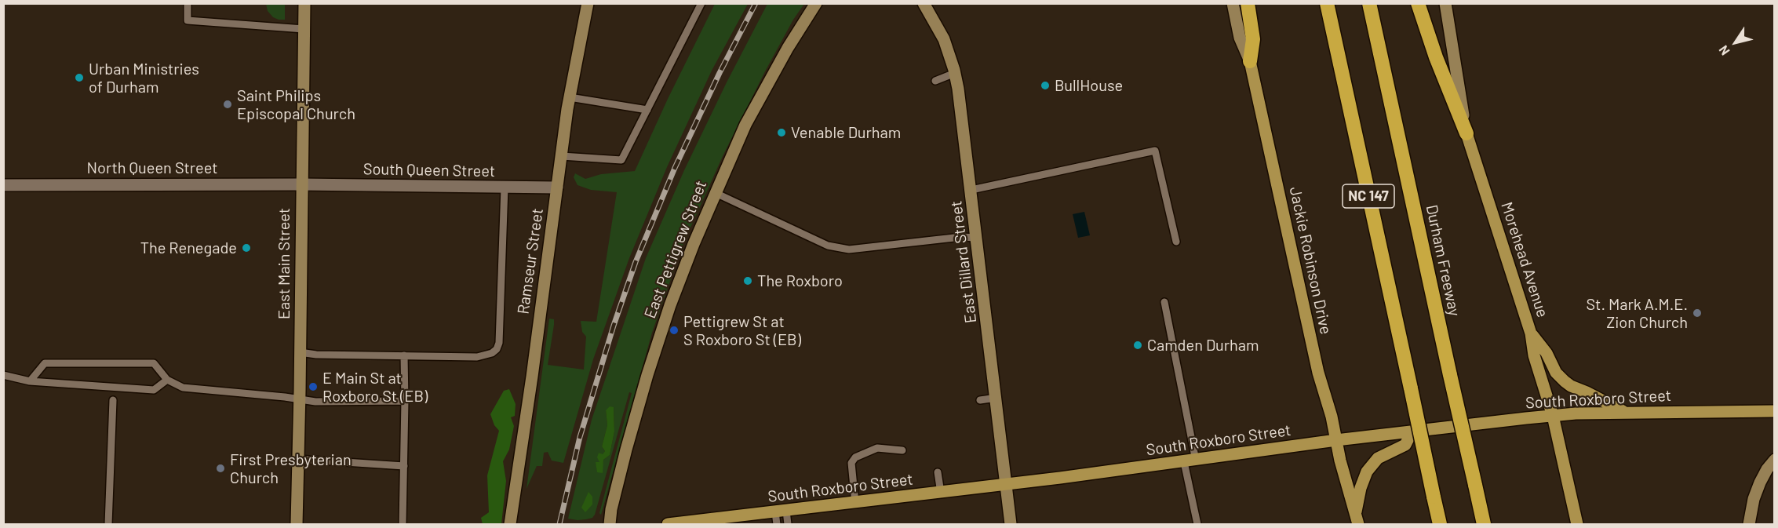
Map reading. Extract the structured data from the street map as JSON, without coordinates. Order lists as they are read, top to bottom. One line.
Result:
{"streets":{"highway":["NC 147","Durham Freeway"],"main road":["Morehead Avenue","Jackie Robinson Drive","South Roxboro Street"],"street":["North Queen Street","South Queen Street","East Pettigrew Street","Ramseur Street","East Dillard Street","East Main Street"]},"crossings":[["North Queen Street","South Queen Street"],["North Queen Street","East Main Street"],["South Queen Street","Ramseur Street"],["South Queen Street","East Main Street"],["Morehead Avenue","South Roxboro Street"],["Jackie Robinson Drive","South Roxboro Street"],["East Dillard Street","South Roxboro Street"]],"places":["Urban Ministries of Durham","BullHouse","Saint Philips Episcopal Church","Venable Durham","The Renegade","The Roxboro","St. Mark A.M.E. Zion Church","Pettigrew St at S Roxboro St (EB)","Camden Durham","E Main St at Roxboro St (EB)","First Presbyterian Church"],"north":"bottom left"}
